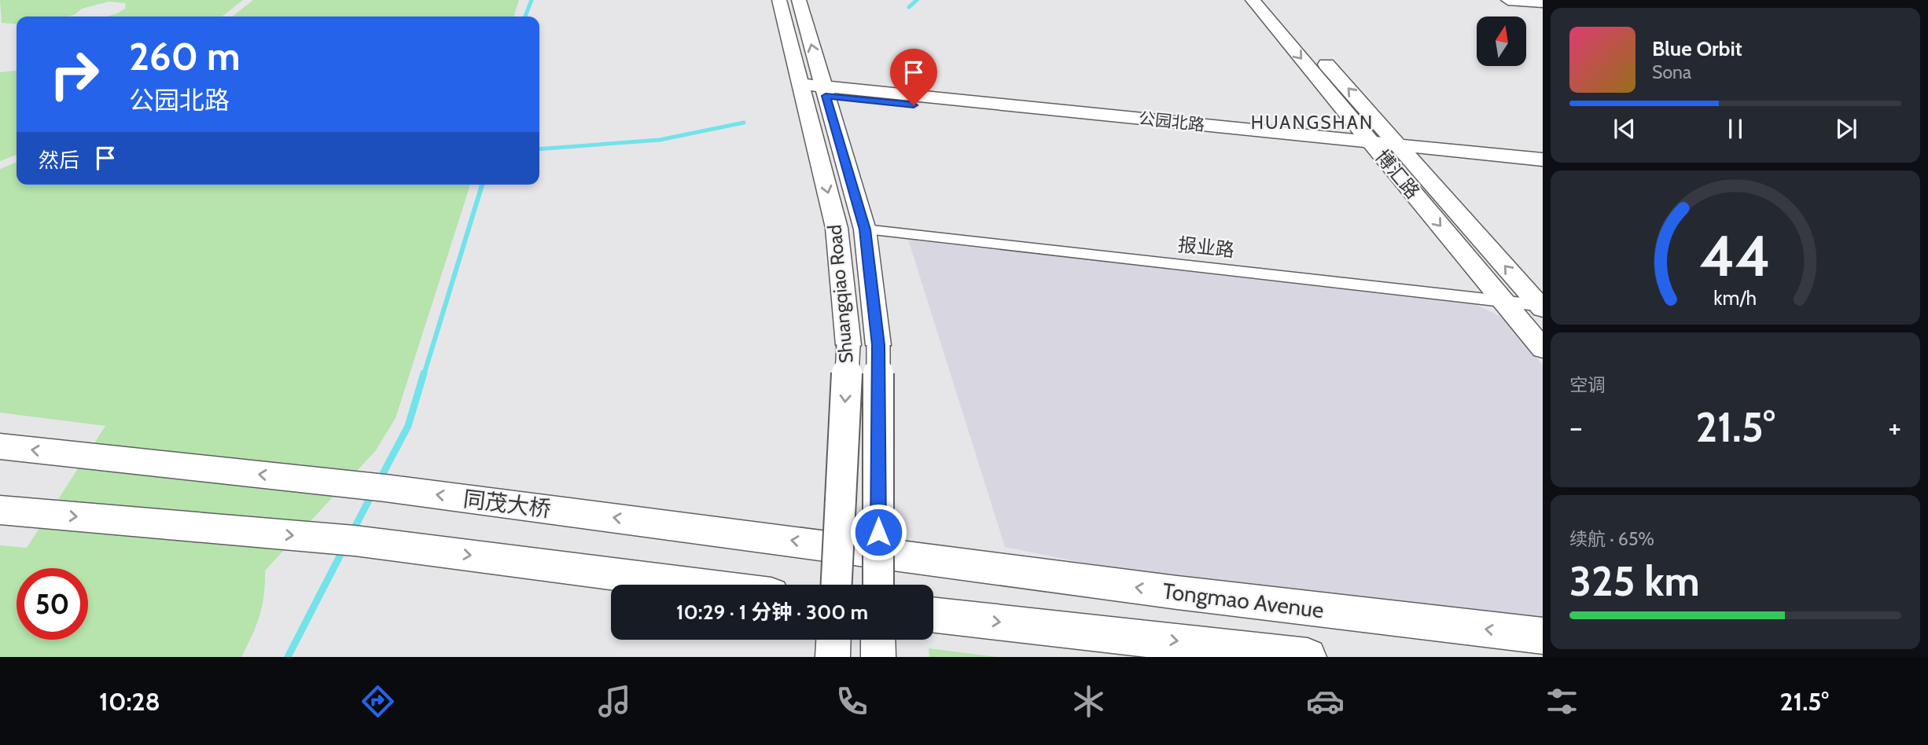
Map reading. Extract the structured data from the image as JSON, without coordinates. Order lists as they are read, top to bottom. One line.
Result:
{"streets":{"main road":["公园北路","博汇路","Shuangqiao Road","同茂大桥","Tongmao Avenue"],"street":["报业路"]},"crossings":[["公园北路","博汇路"],["公园北路","Shuangqiao Road"],["博汇路","报业路"],["报业路","Shuangqiao Road"],["同茂大桥","Tongmao Avenue"]],"districts":["HUANGSHAN"],"north":"top","page":{"turn":["260 m","公园北路"],"song":["Blue Orbit","Sona"],"then":"然后","tile":["空调",["续航 · 65%","325 km"]],"heat":["−","21.5°","+"],"limit":"50","trip":"10:29 · 1 分钟 · 300 m","tabs":["10:28","21.5°"],"gauge":["44","km/h"]}}
